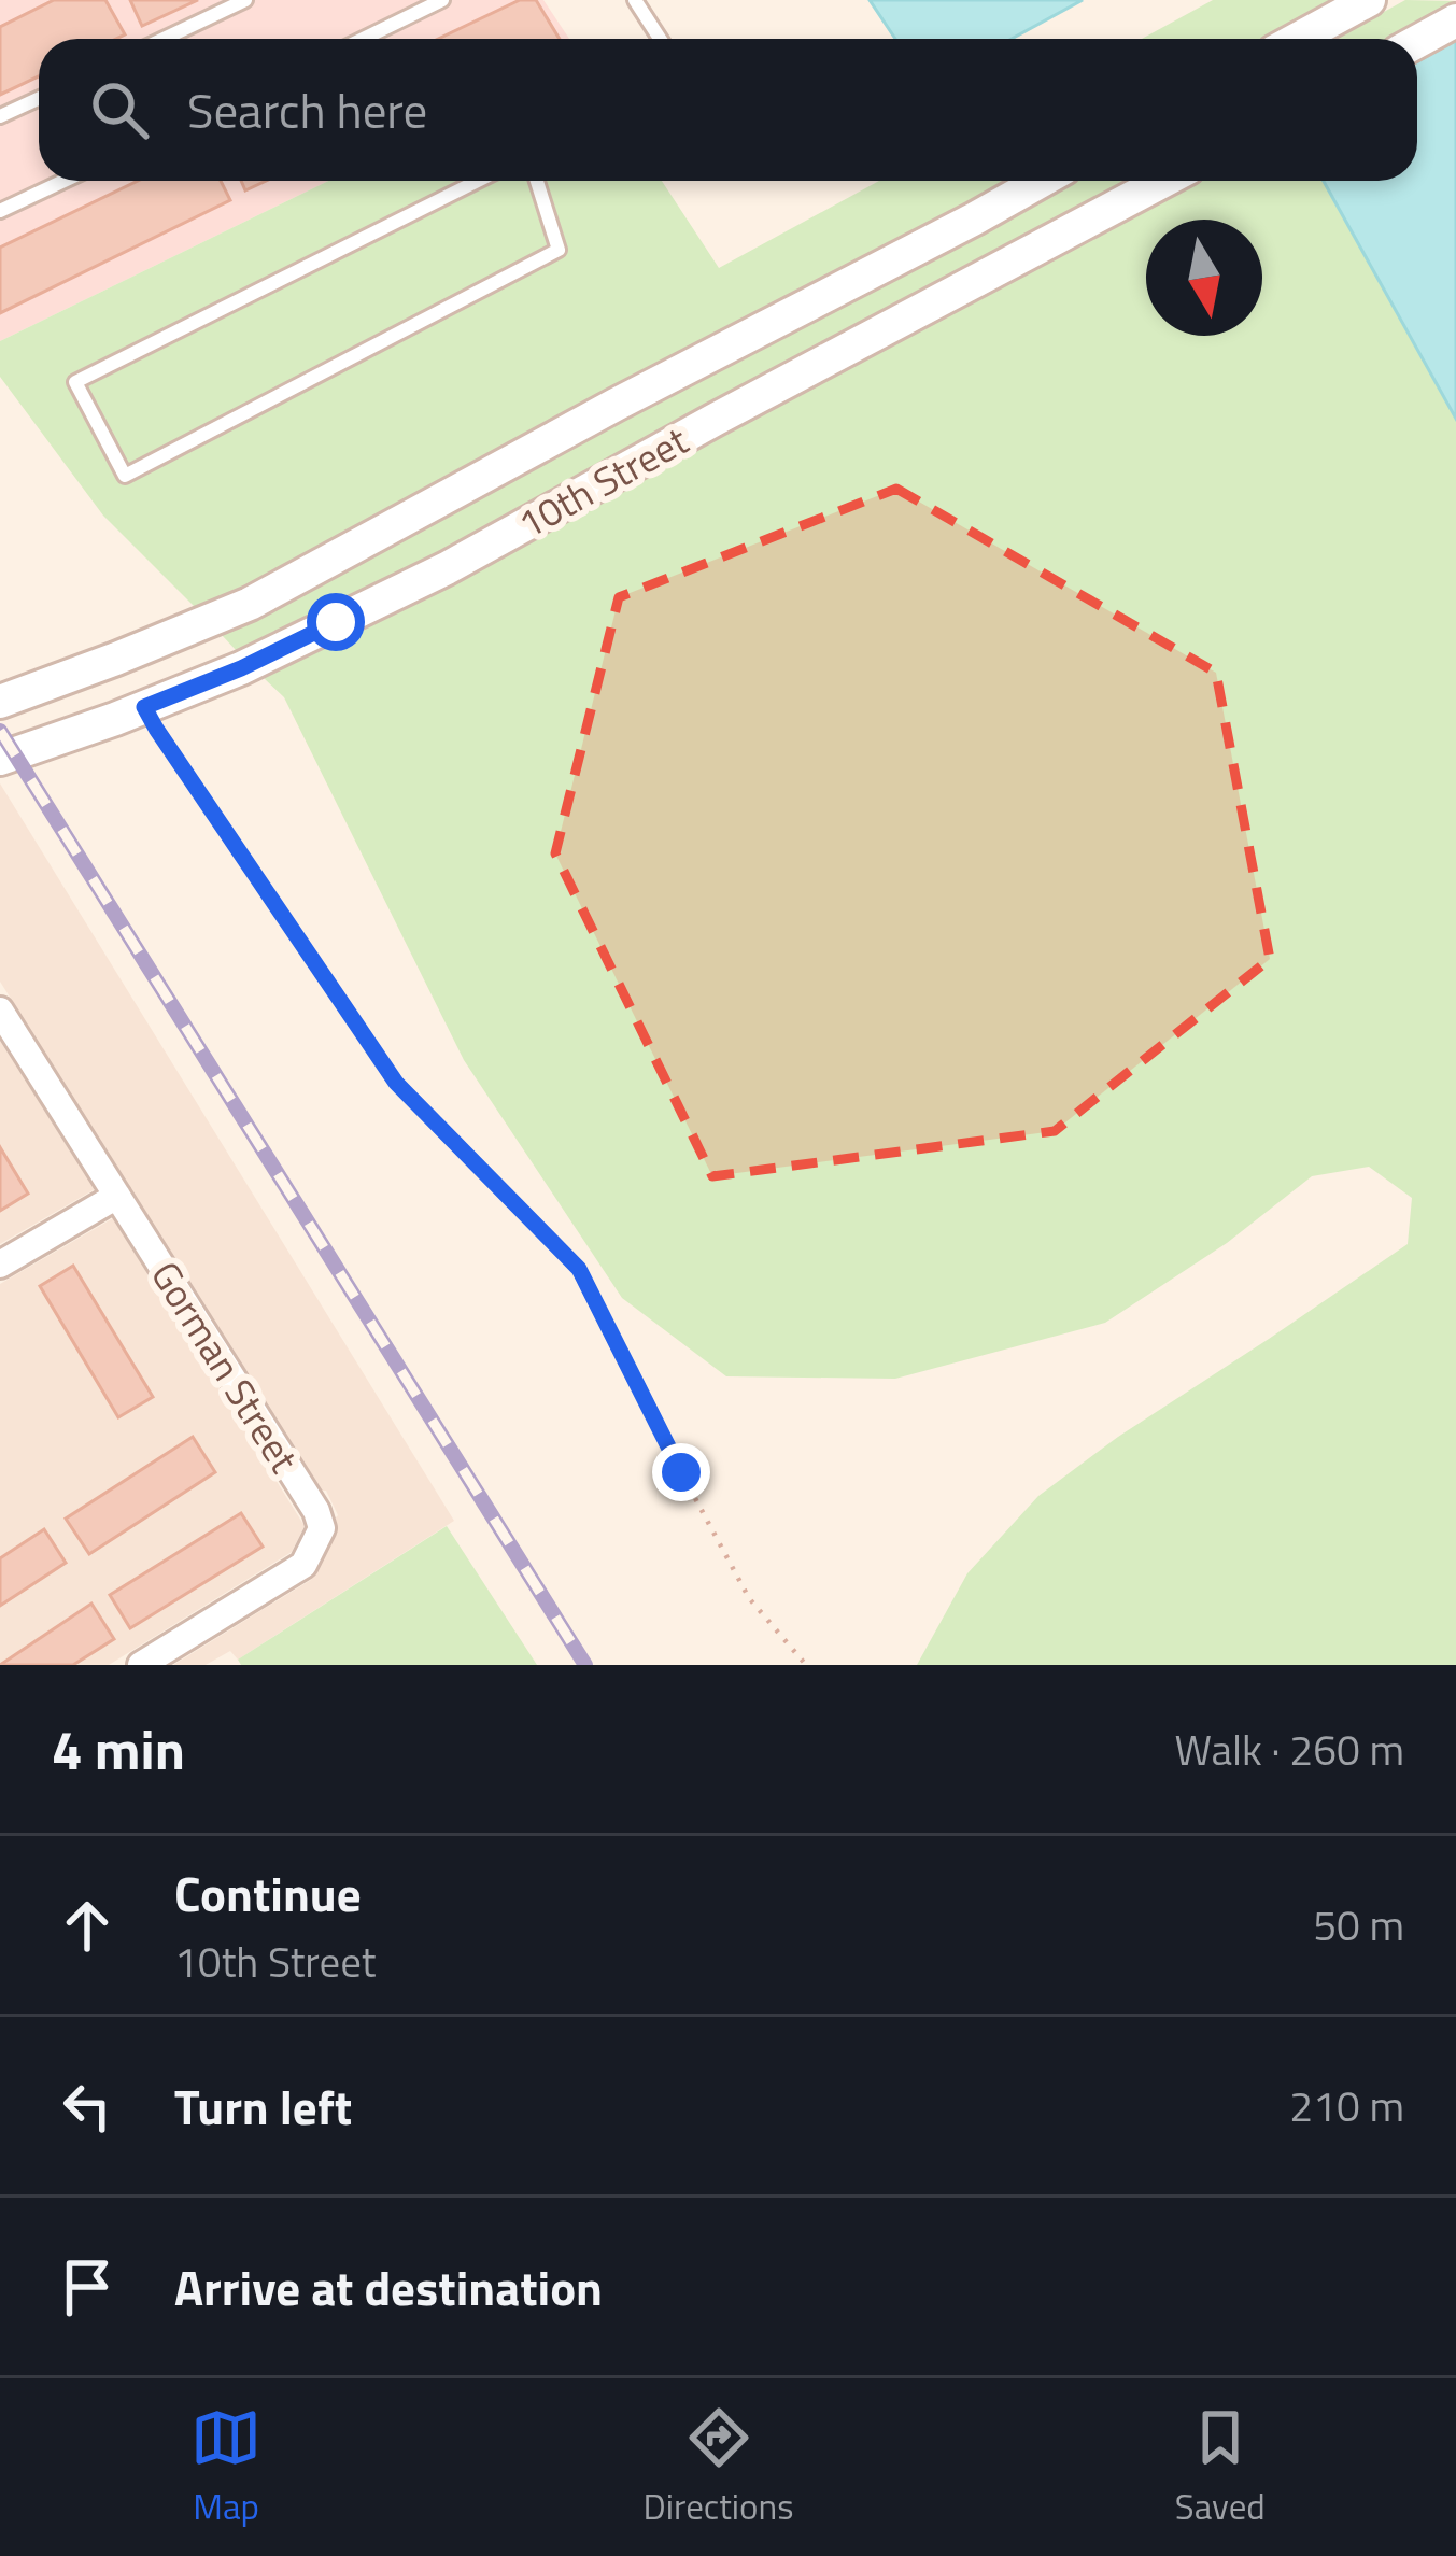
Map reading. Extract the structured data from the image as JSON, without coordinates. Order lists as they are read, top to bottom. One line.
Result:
{"streets":{"street":["10th Street","Gorman Street"]},"north":"bottom","page":{"search":"Search here","heading":["4 min","Walk · 260 m"],"list":[["Continue","10th Street","50 m"],["Turn left","210 m"],"Arrive at destination"],"nav":["Map","Directions","Saved"]}}
